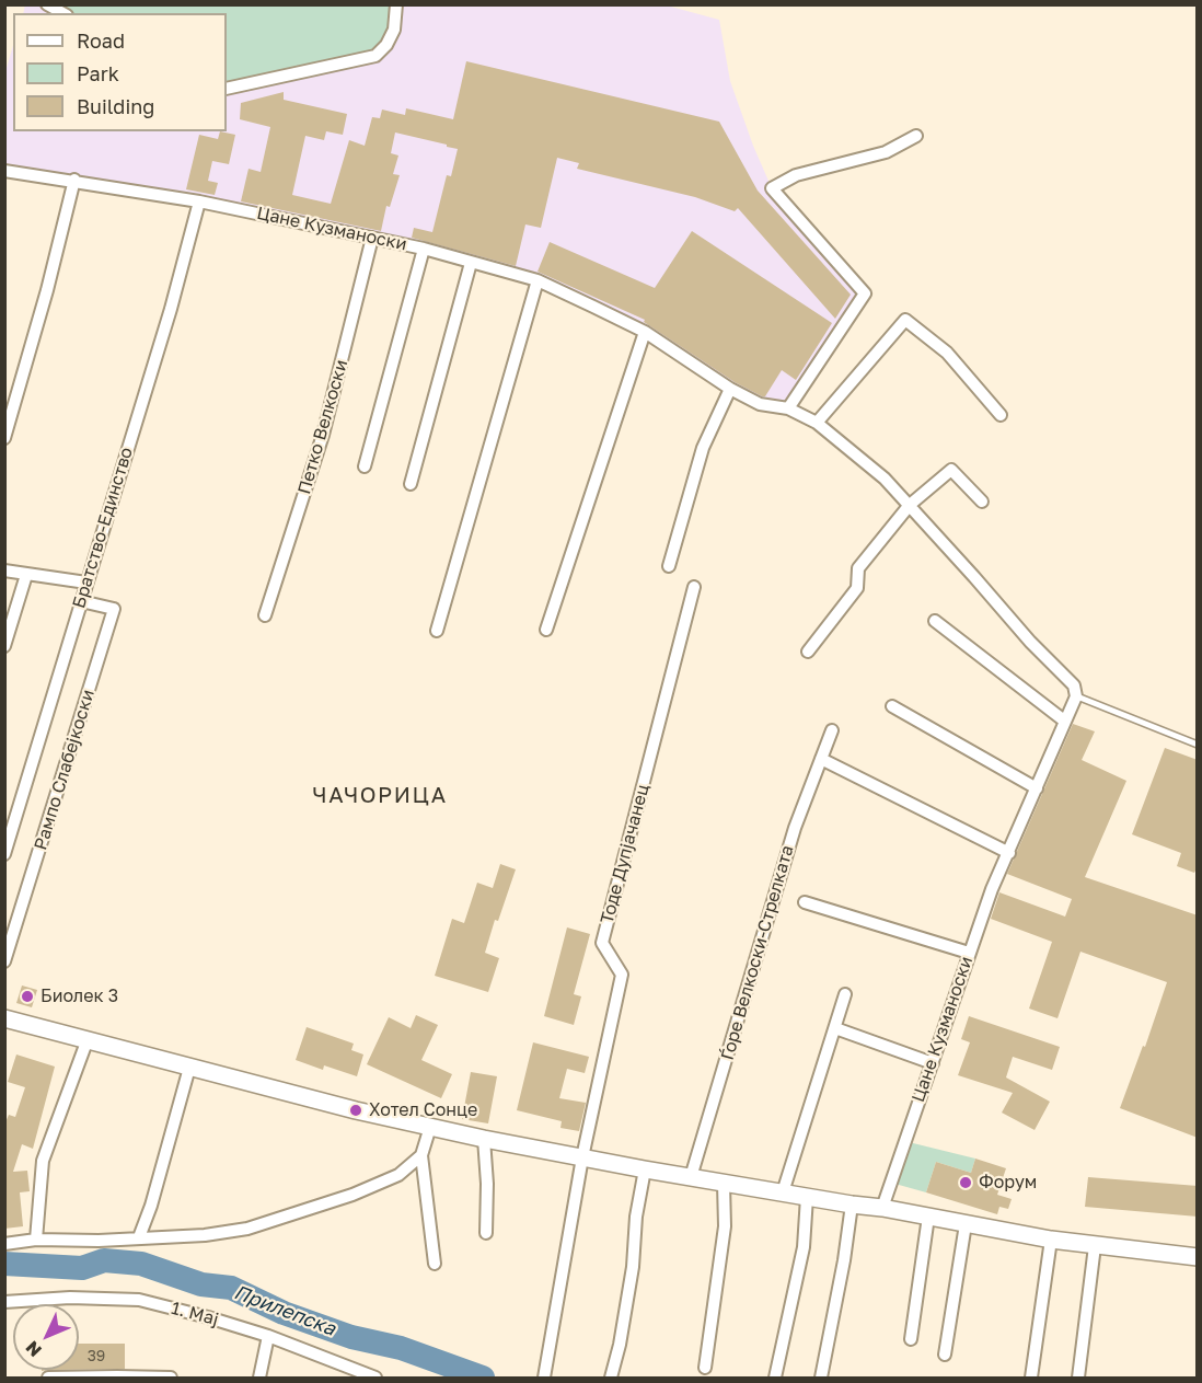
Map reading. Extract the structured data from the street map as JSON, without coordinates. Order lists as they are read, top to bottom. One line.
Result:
{"streets":{"street":["Цане Кузманоски","Петко Велкоски","Братство-Единство","Рампо Слабејкоски","Тоде Дупјачанец","Ѓоре Велкоски-Стрелката","1. Мај"]},"crossings":[["Цане Кузманоски","Петко Велкоски"],["Цане Кузманоски","Братство-Единство"],["Братство-Единство","Рампо Слабејкоски"]],"districts":["ЧАЧОРИЦА"],"water":["Прилепска"],"places":["Биолек 3","Хотел Сонце","Форум"],"house_numbers":["39"],"legend":["Road","Park","Building"],"north":"bottom left"}
